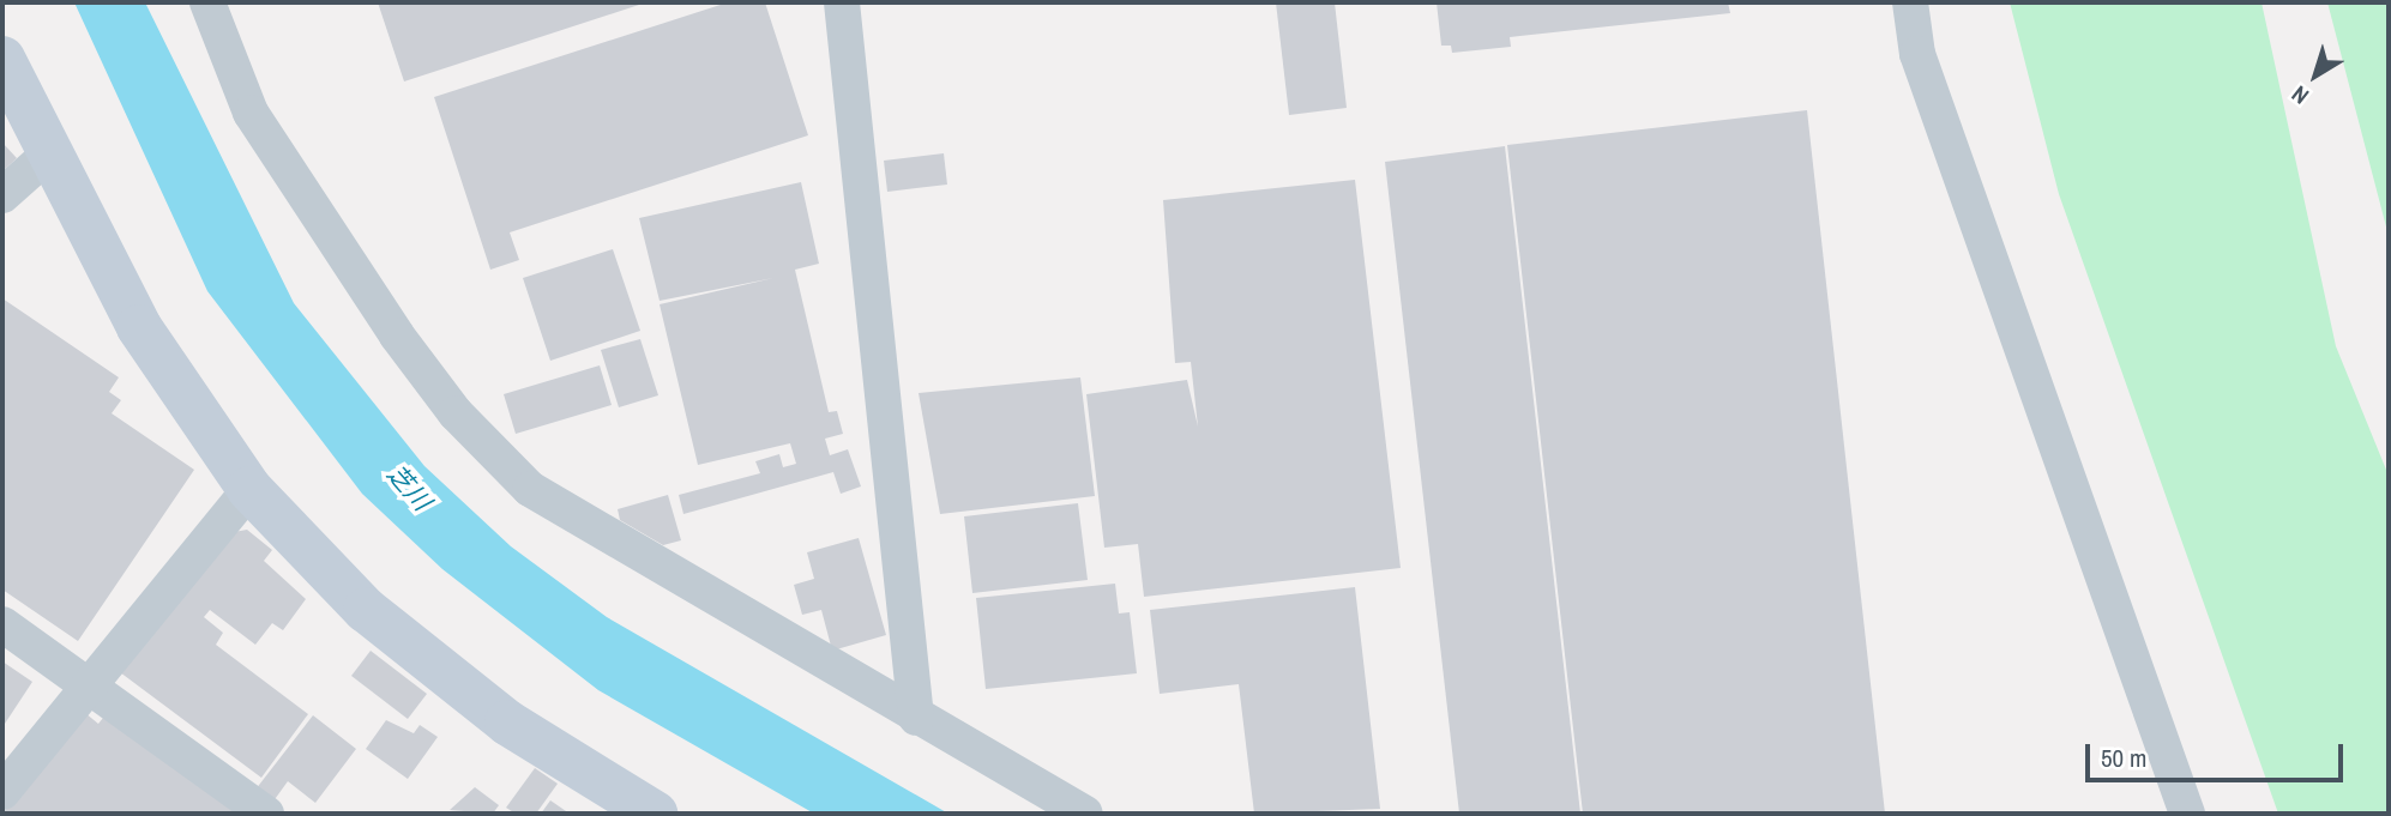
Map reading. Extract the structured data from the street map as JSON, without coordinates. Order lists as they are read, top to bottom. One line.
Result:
{"water":["芝川"],"scale_bar":"50 m","north":"bottom left"}
